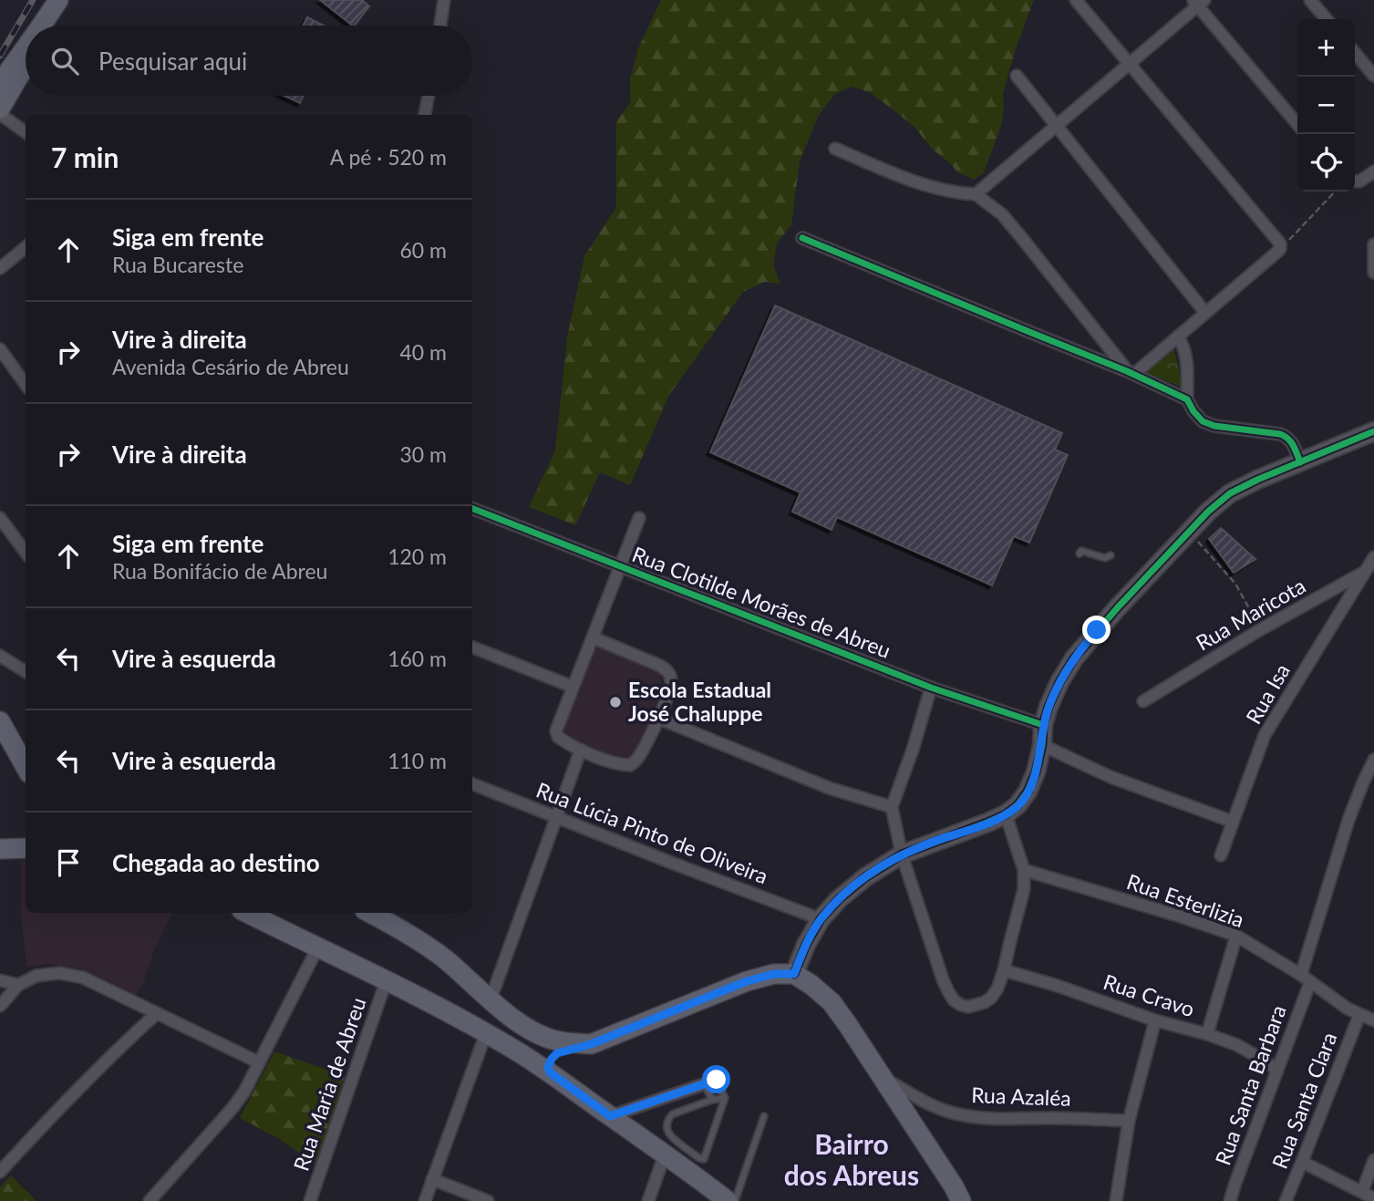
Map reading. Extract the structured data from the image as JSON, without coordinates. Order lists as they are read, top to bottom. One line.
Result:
{"streets":{"street":["Rua Clotilde Morães de Abreu","Rua Maricota","Rua Isa","Rua Lúcia Pinto de Oliveira","Rua Esterlizia","Rua Cravo","Rua Maria de Abreu","Rua Santa Barbara","Rua Azaléa","Rua Santa Clara"]},"crossings":[["Rua Maricota","Rua Isa"],["Rua Esterlizia","Rua Santa Barbara"],["Rua Esterlizia","Rua Santa Clara"],["Rua Cravo","Rua Santa Barbara"]],"districts":["Bairro dos Abreus"],"places":["Escola Estadual José Chaluppe"],"page":{"map_buttons":["+","−"],"search":"Pesquisar aqui","heading":["7 min","A pé · 520 m"],"list":[["Siga em frente","Rua Bucareste","60 m"],["Vire à direita","Avenida Cesário de Abreu","40 m"],["Vire à direita","30 m"],["Siga em frente","Rua Bonifácio de Abreu","120 m"],["Vire à esquerda","160 m"],["Vire à esquerda","110 m"],"Chegada ao destino"]}}
